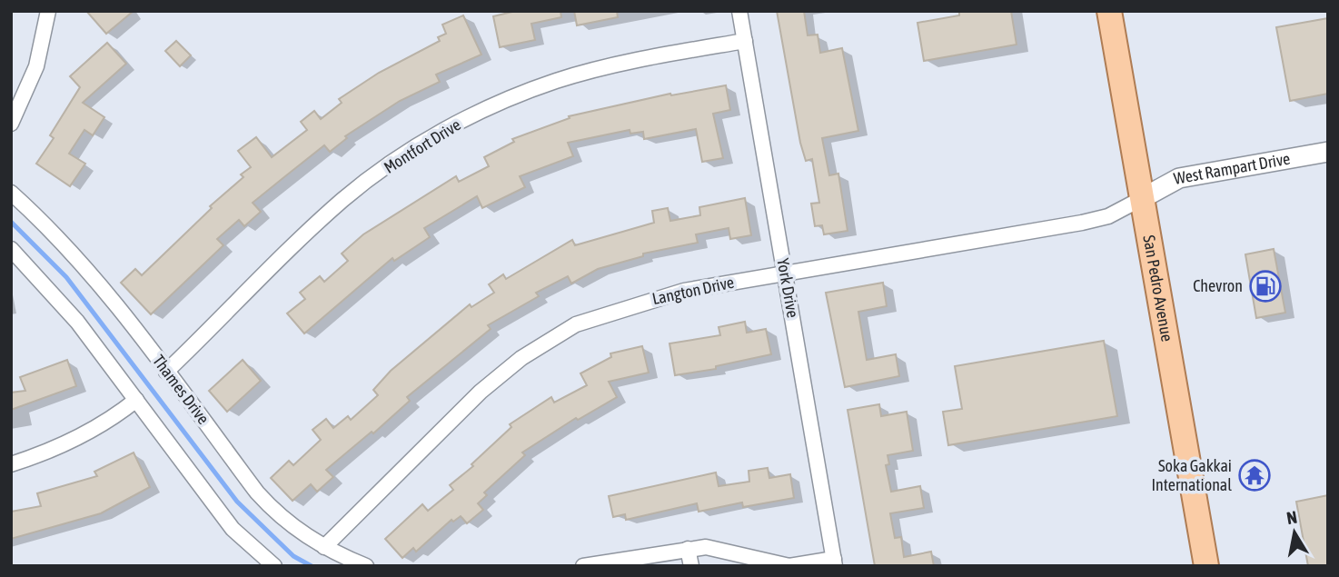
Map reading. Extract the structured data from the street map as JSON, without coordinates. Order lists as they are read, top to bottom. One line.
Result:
{"streets":{"main road":["San Pedro Avenue"],"street":["Montfort Drive","West Rampart Drive","York Drive","Langton Drive","Thames Drive"]},"crossings":[["Montfort Drive","York Drive"],["Montfort Drive","Thames Drive"],["West Rampart Drive","San Pedro Avenue"],["West Rampart Drive","Langton Drive"],["York Drive","Langton Drive"],["San Pedro Avenue","Langton Drive"],["Langton Drive","Thames Drive"]],"places":{"fuel station":["Chevron"],"temple":["Soka Gakkai International"]},"north":"top"}
